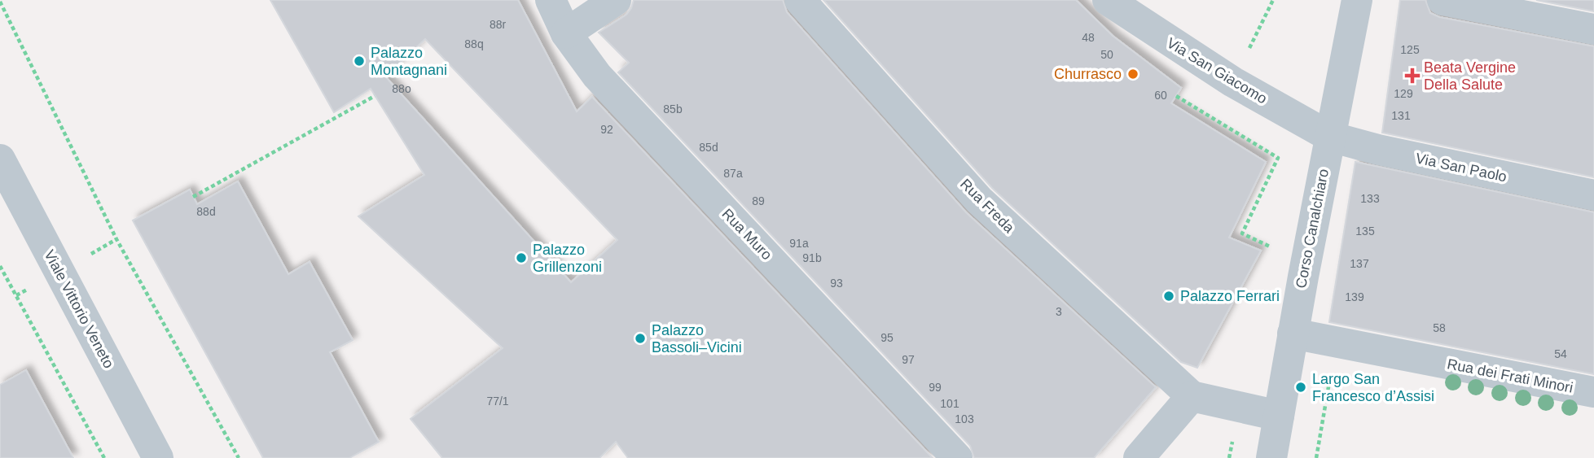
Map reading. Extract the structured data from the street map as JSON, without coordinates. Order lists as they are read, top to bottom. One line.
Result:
{"streets":{"street":["Via San Giacomo","Via San Paolo","Rua Freda","Corso Canalchiaro","Rua Muro","Viale Vittorio Veneto","Rua dei Frati Minori"]},"crossings":[["Via San Giacomo","Via San Paolo"],["Via San Giacomo","Corso Canalchiaro"],["Via San Paolo","Corso Canalchiaro"],["Corso Canalchiaro","Rua dei Frati Minori"]],"places":{"other":["Palazzo Montagnani","Churrasco","Palazzo Grillenzoni","Palazzo Ferrari","Palazzo Bassoli–Vicini","Largo San Francesco d’Assisi"],"health":["Beata Vergine Della Salute"]},"house_numbers":["88r","48","88q","125","50","88o","129","60","85b","131","92","85d","87a","133","89","88d","135","91a","91b","137","93","139","3","58","95","54","97","99","77/1","101","103"]}
